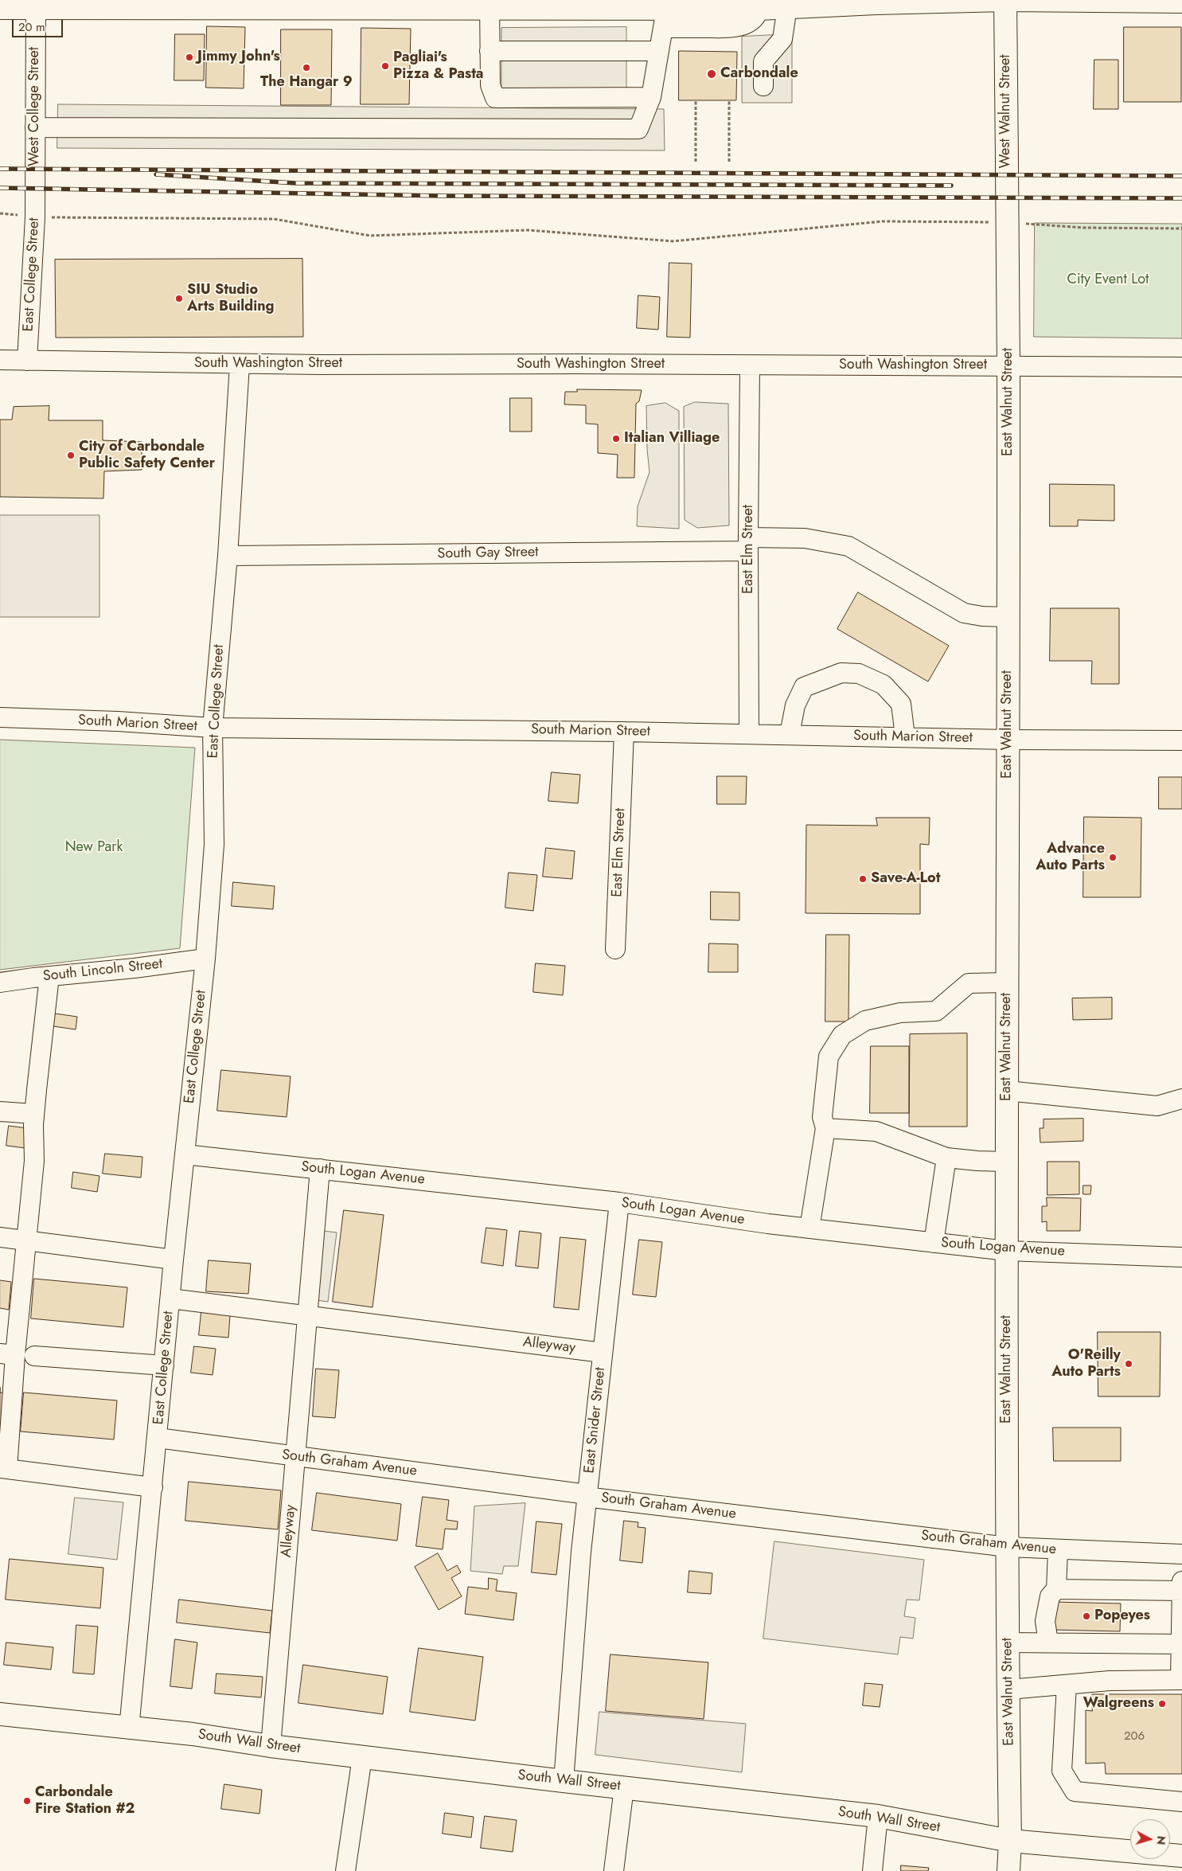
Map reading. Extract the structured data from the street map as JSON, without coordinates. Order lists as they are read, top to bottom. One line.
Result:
{"streets":{"main road":["West Walnut Street","East Walnut Street","South Wall Street"],"street":["West College Street","East College Street","South Washington Street","East Elm Street","South Gay Street","South Marion Street","South Lincoln Street","South Logan Avenue","Alleyway","East Snider Street","South Graham Avenue"]},"crossings":[["West College Street","East College Street"],["West Walnut Street","East Walnut Street"],["East College Street","South Washington Street"],["East College Street","South Gay Street"],["East College Street","South Marion Street"],["East College Street","South Lincoln Street"],["East College Street","South Logan Avenue"],["East College Street","Alleyway"],["East College Street","South Graham Avenue"],["East College Street","South Wall Street"],["South Washington Street","East Walnut Street"],["South Washington Street","East Elm Street"],["East Walnut Street","South Gay Street"],["East Walnut Street","South Marion Street"],["East Walnut Street","South Logan Avenue"],["East Walnut Street","South Graham Avenue"],["East Walnut Street","South Wall Street"],["East Elm Street","South Gay Street"],["East Elm Street","South Marion Street"],["South Logan Avenue","Alleyway"],["South Logan Avenue","East Snider Street"],["Alleyway","East Snider Street"],["Alleyway","South Graham Avenue"],["Alleyway","South Wall Street"],["East Snider Street","South Graham Avenue"],["East Snider Street","South Wall Street"]],"parks":["City Event Lot","New Park"],"places":["Jimmy John's","Pagliai's Pizza & Pasta","The Hangar 9","Carbondale","SIU Studio Arts Building","Italian Villiage","City of Carbondale Public Safety Center","Advance Auto Parts","Save-A-Lot","O'Reilly Auto Parts","Popeyes","Walgreens","Carbondale Fire Station #2"],"house_numbers":["206"],"scale_bar":"20 m","north":"right"}
